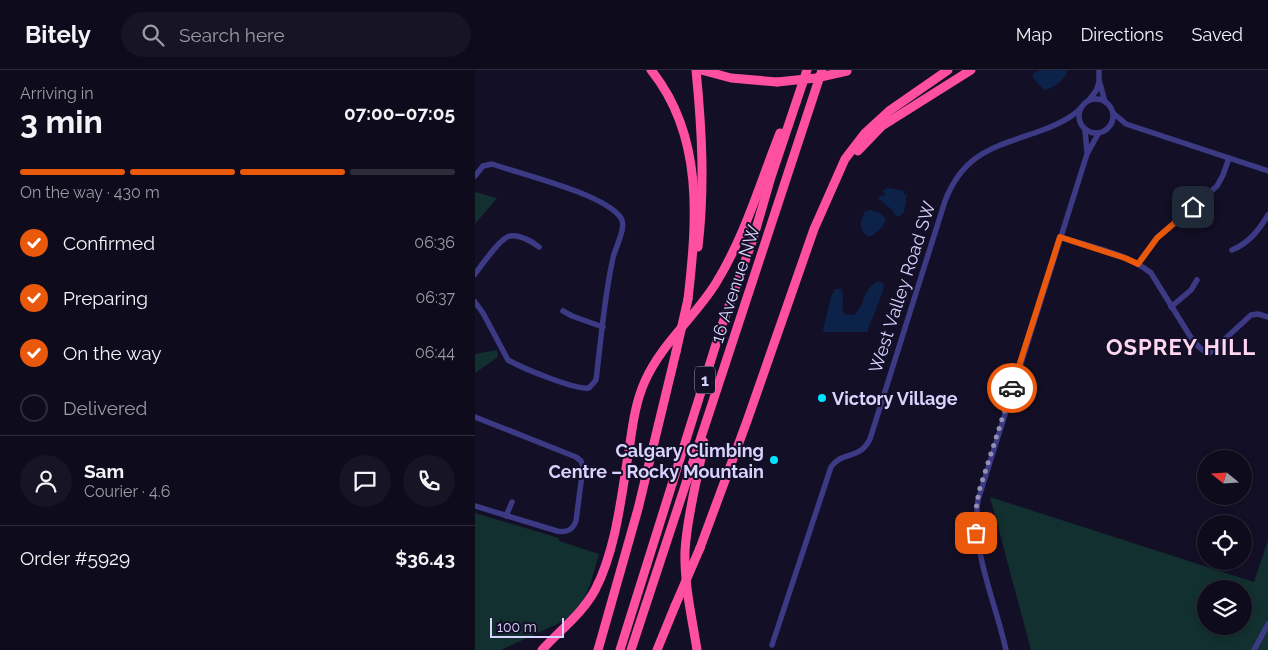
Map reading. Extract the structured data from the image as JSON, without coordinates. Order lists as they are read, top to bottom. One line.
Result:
{"streets":{"highway":["16 Avenue NW","1"],"street":["West Valley Road SW"]},"districts":["OSPREY HILL"],"places":["Victory Village","Calgary Climbing Centre – Rocky Mountain"],"scale_bar":"100 m","north":"left","page":{"header":"Bitely","search":"Search here","nav":["Map","Directions","Saved"],"heading":["3 min","Arriving in","07:00–07:05"],"panel":["Sam","Courier · 4.6","Order #5929","$36.43"],"bar":"On the way · 430 m","list":[["Confirmed","06:36"],["Preparing","06:37"],["On the way","06:44"],"Delivered"],"scale":"100 m"}}
